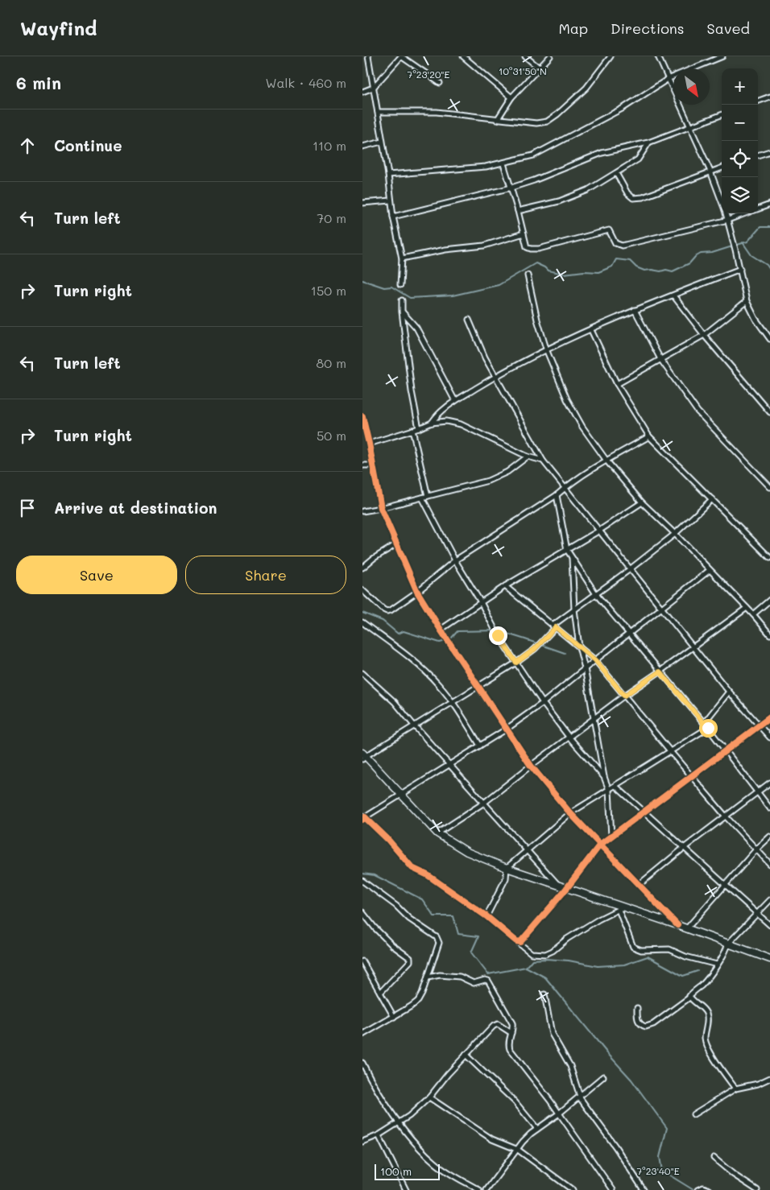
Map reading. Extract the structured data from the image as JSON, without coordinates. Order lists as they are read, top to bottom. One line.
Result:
{"scale_bar":"100 m","north":"bottom right","page":{"header":"Wayfind","nav":["Map","Directions","Saved"],"heading":["6 min","Walk · 460 m"],"map_buttons":["+","−"],"list":[["Continue","110 m"],["Turn left","70 m"],["Turn right","150 m"],["Turn left","80 m"],["Turn right","50 m"],"Arrive at destination"],"buttons":["Save","Share"],"scale":"100 m"},"coordinates":["10°31'50\"N","7°23'20\"E","7°23'40\"E"]}
